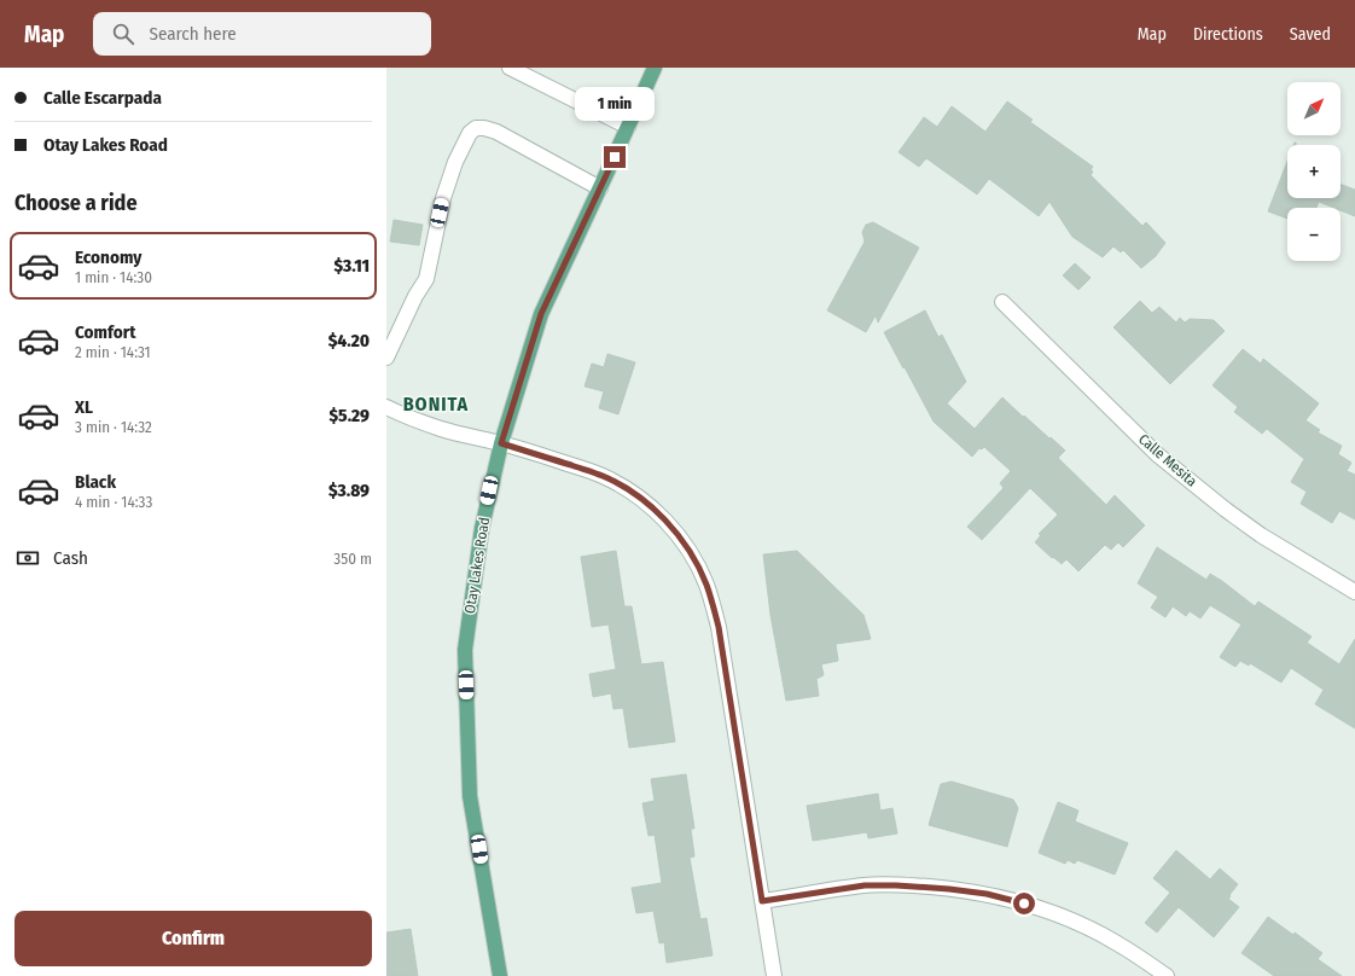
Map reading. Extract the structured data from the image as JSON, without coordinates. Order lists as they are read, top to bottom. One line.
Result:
{"streets":{"main road":["Otay Lakes Road"],"street":["Calle Mesita"]},"districts":["BONITA"],"north":"top right","page":{"header":"Map","search":"Search here","nav":["Map","Directions","Saved"],"banner":["Calle Escarpada","Otay Lakes Road"],"map_buttons":["+","−"],"bubble":"1 min","heading":"Choose a ride","list":[{"name":"Economy","note":"1 min · 14:30","value":"$3.11"},{"name":"Comfort","note":"2 min · 14:31","value":"$4.20"},{"name":"XL","note":"3 min · 14:32","value":"$5.29"},{"name":"Black","note":"4 min · 14:33","value":"$3.89"}],"pay":["Cash","350 m"],"buttons":"Confirm"}}
